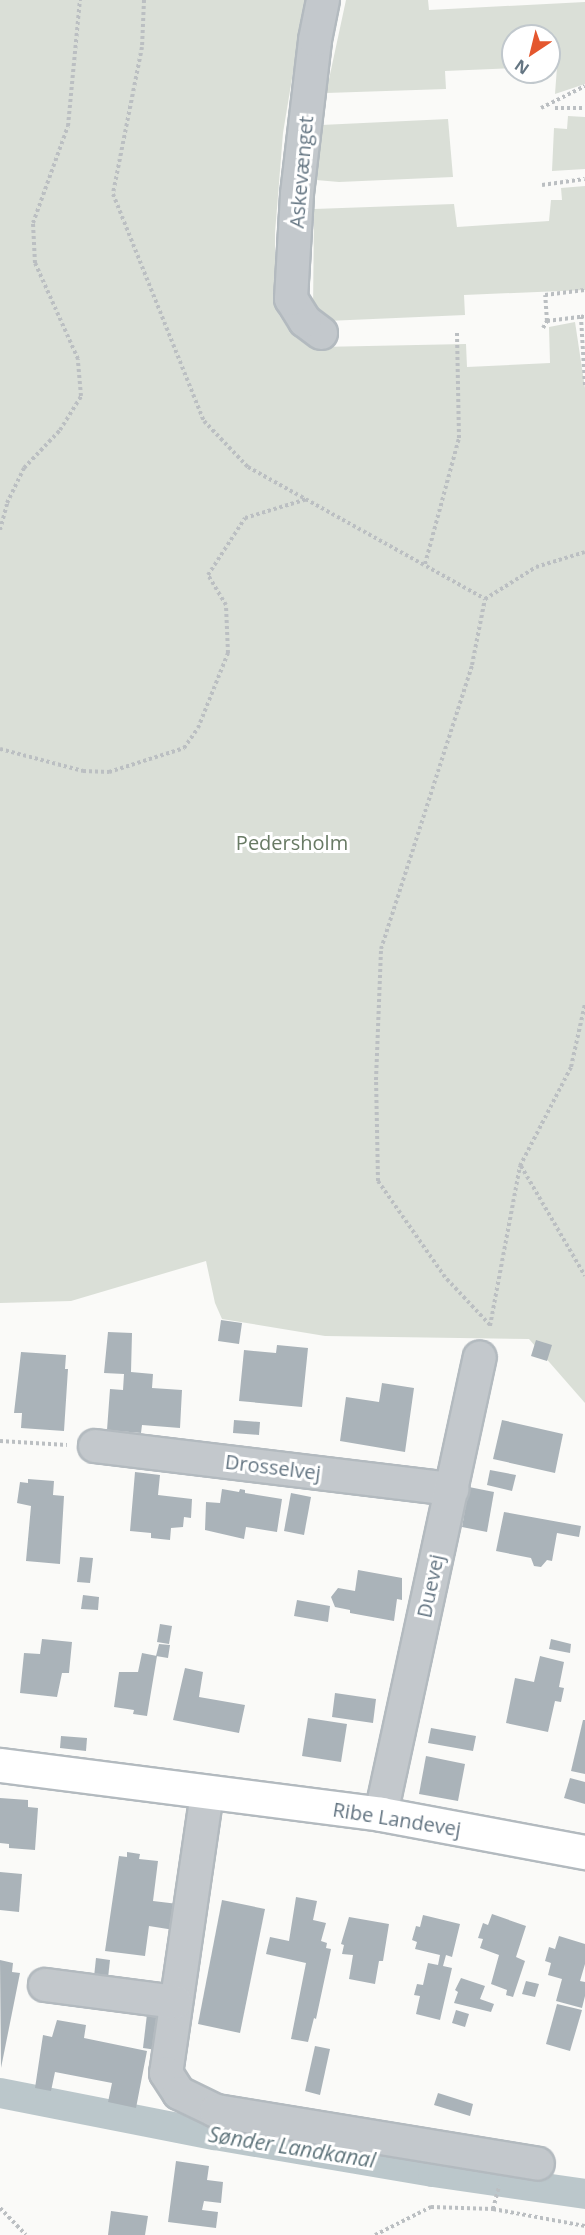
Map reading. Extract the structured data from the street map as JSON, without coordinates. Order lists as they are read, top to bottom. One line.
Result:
{"streets":{"main road":["Ribe Landevej"],"street":["Askevænget","Drosselvej","Duevej"]},"crossings":[["Drosselvej","Duevej"],["Duevej","Ribe Landevej"]],"water":["Sønder Landkanal"],"parks":["Pedersholm"],"north":"bottom left"}
